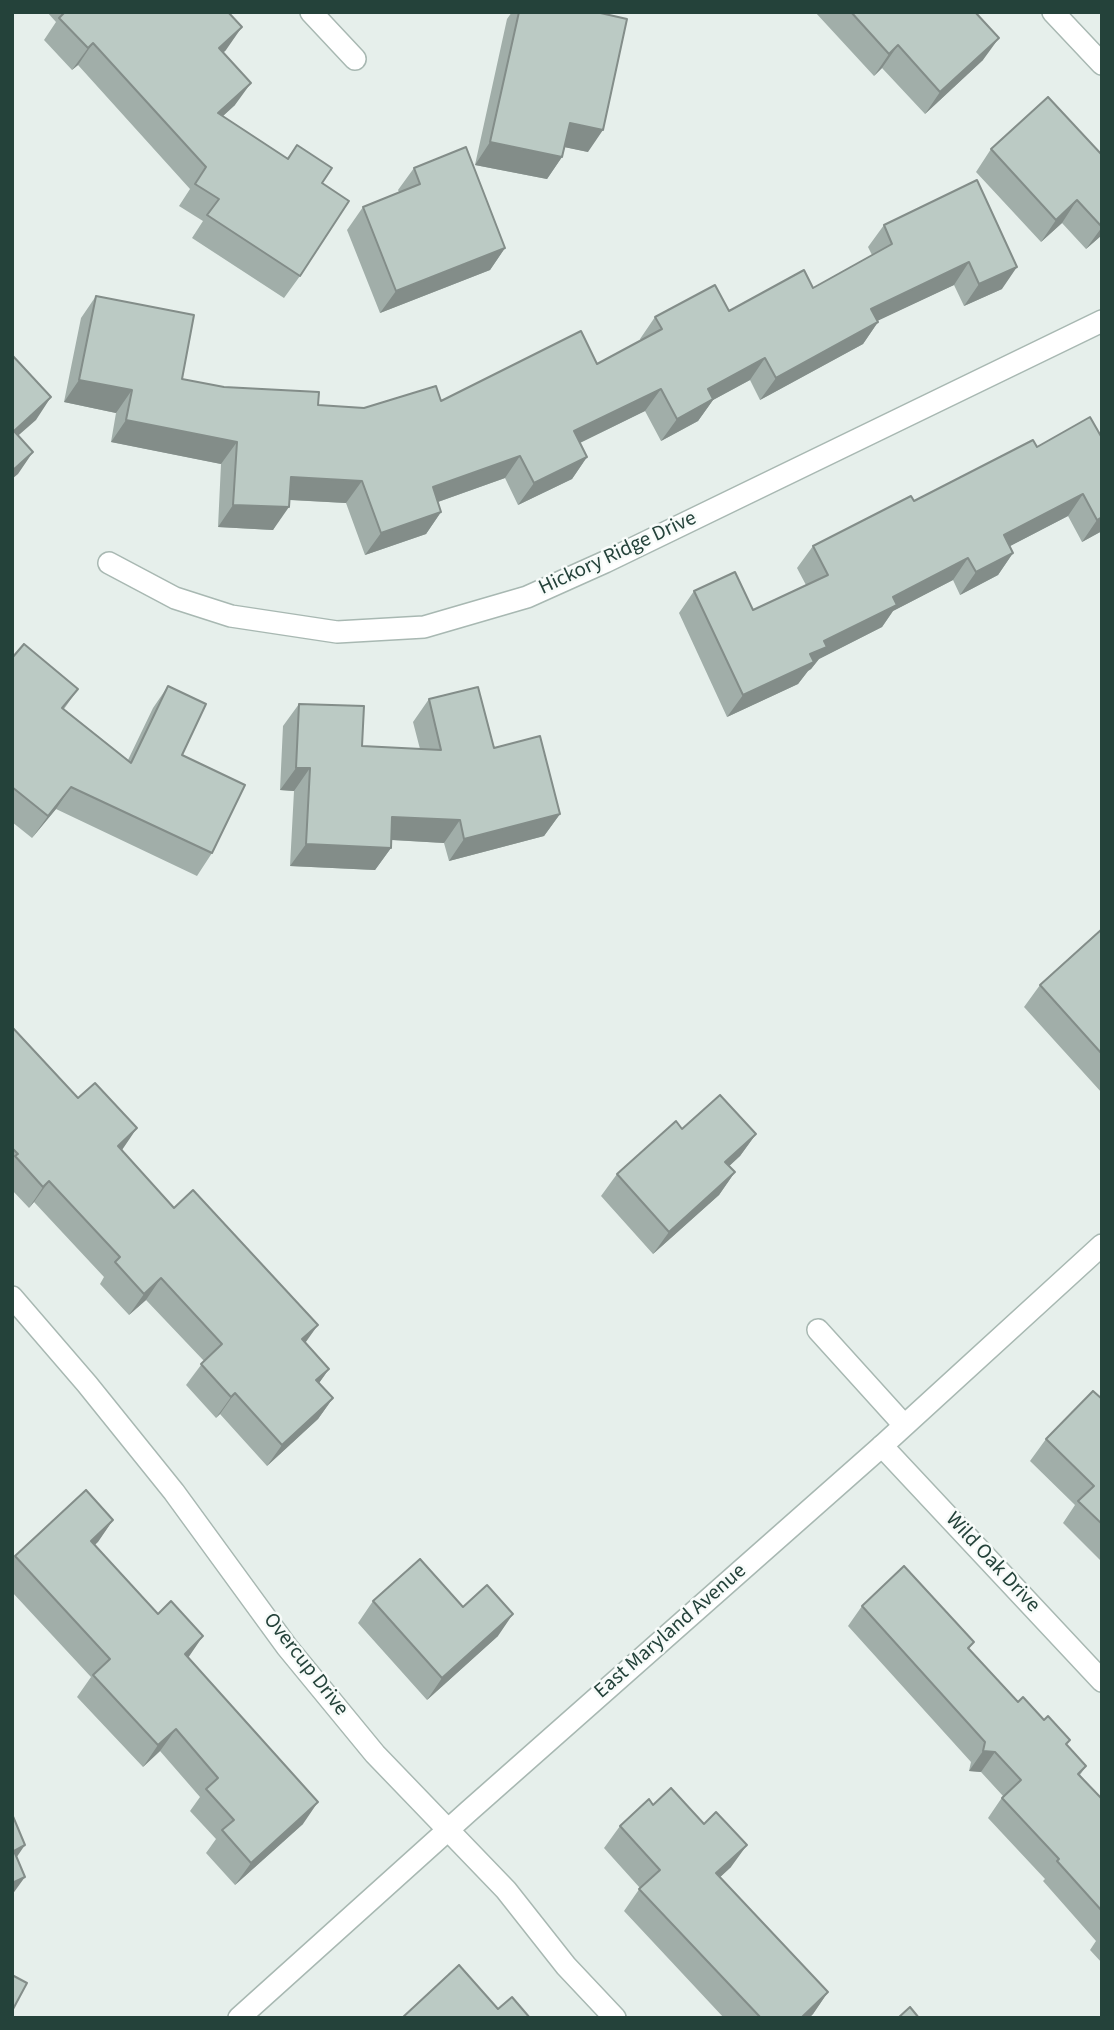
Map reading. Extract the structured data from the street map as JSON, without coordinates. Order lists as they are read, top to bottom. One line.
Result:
{"streets":{"street":["Hickory Ridge Drive","Wild Oak Drive","East Maryland Avenue","Overcup Drive"]},"crossings":[["Wild Oak Drive","East Maryland Avenue"],["East Maryland Avenue","Overcup Drive"]]}
